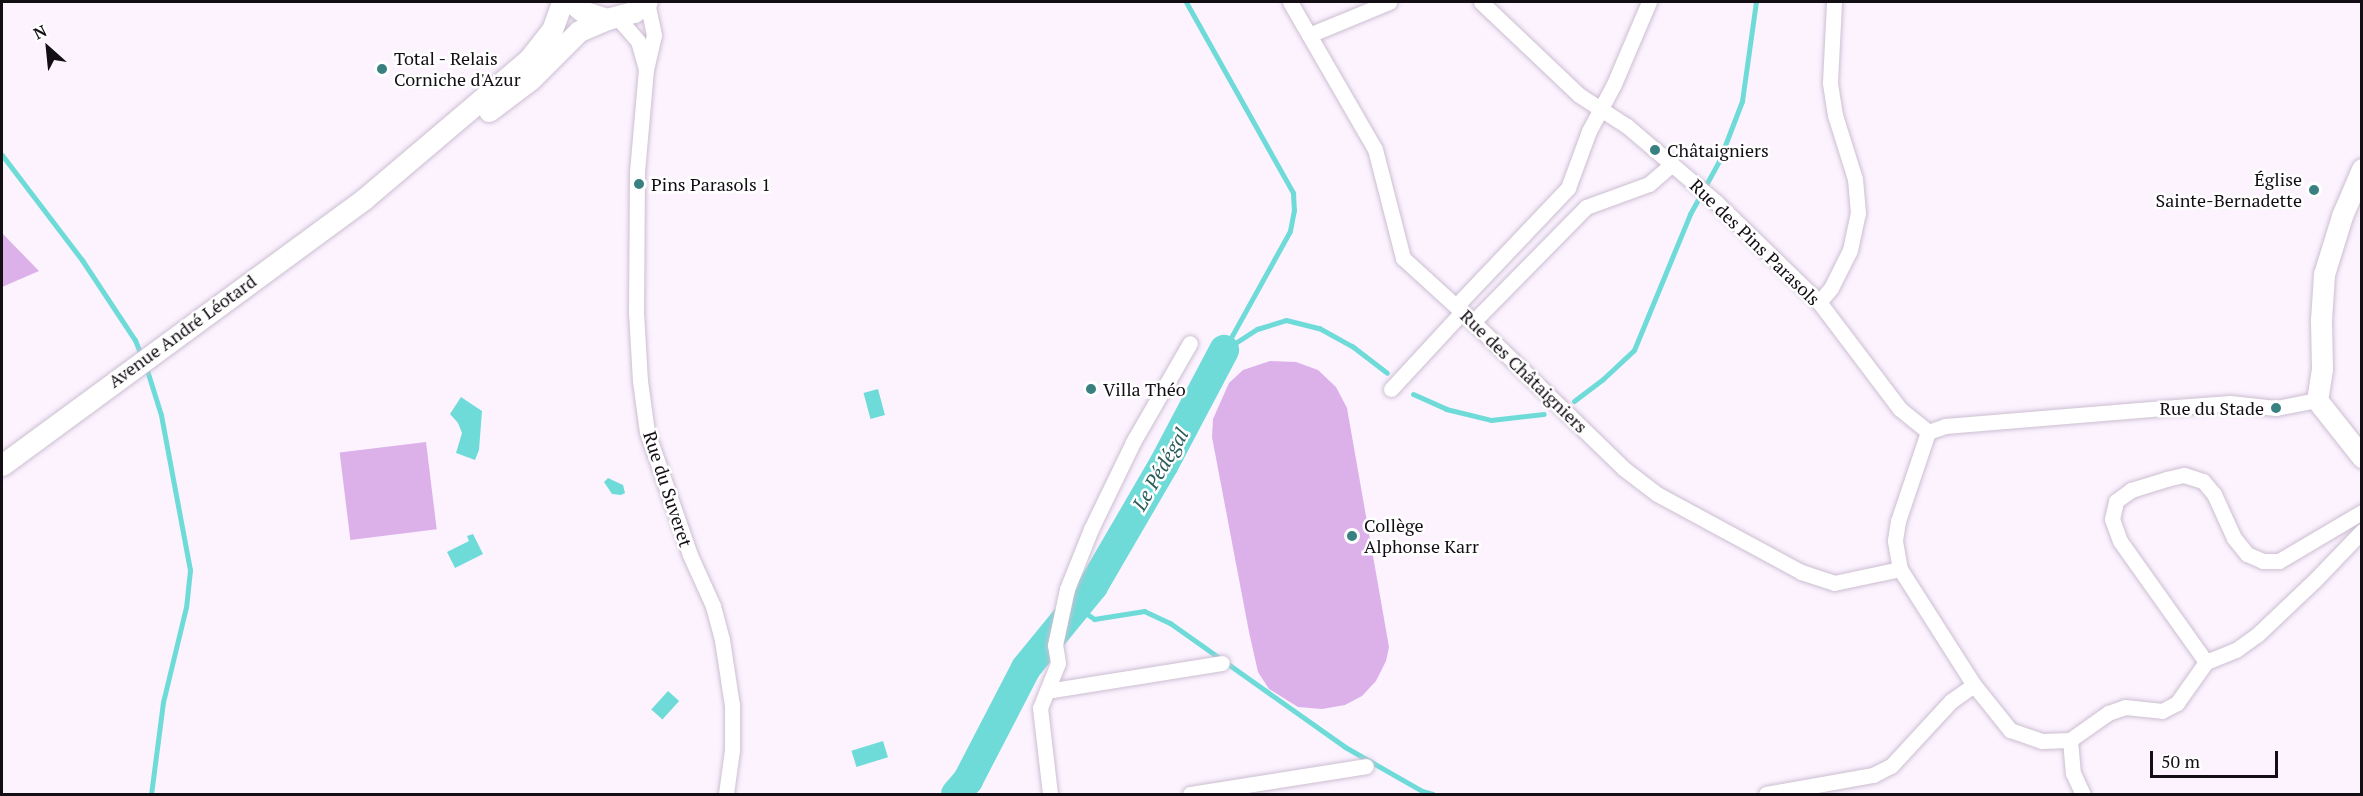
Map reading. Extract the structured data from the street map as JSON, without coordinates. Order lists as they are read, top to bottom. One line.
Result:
{"streets":{"main road":["Avenue André Léotard"],"street":["Rue des Pins Parasols","Rue des Châtaigniers","Rue du Suveret"]},"crossings":[["Avenue André Léotard","Rue du Suveret"]],"water":["Le Pédégal"],"places":["Total - Relais Corniche d'Azur","Châtaigniers","Pins Parasols 1","Église Sainte-Bernadette","Villa Théo","Rue du Stade","Collège Alphonse Karr"],"scale_bar":"50 m","north":"top left"}
